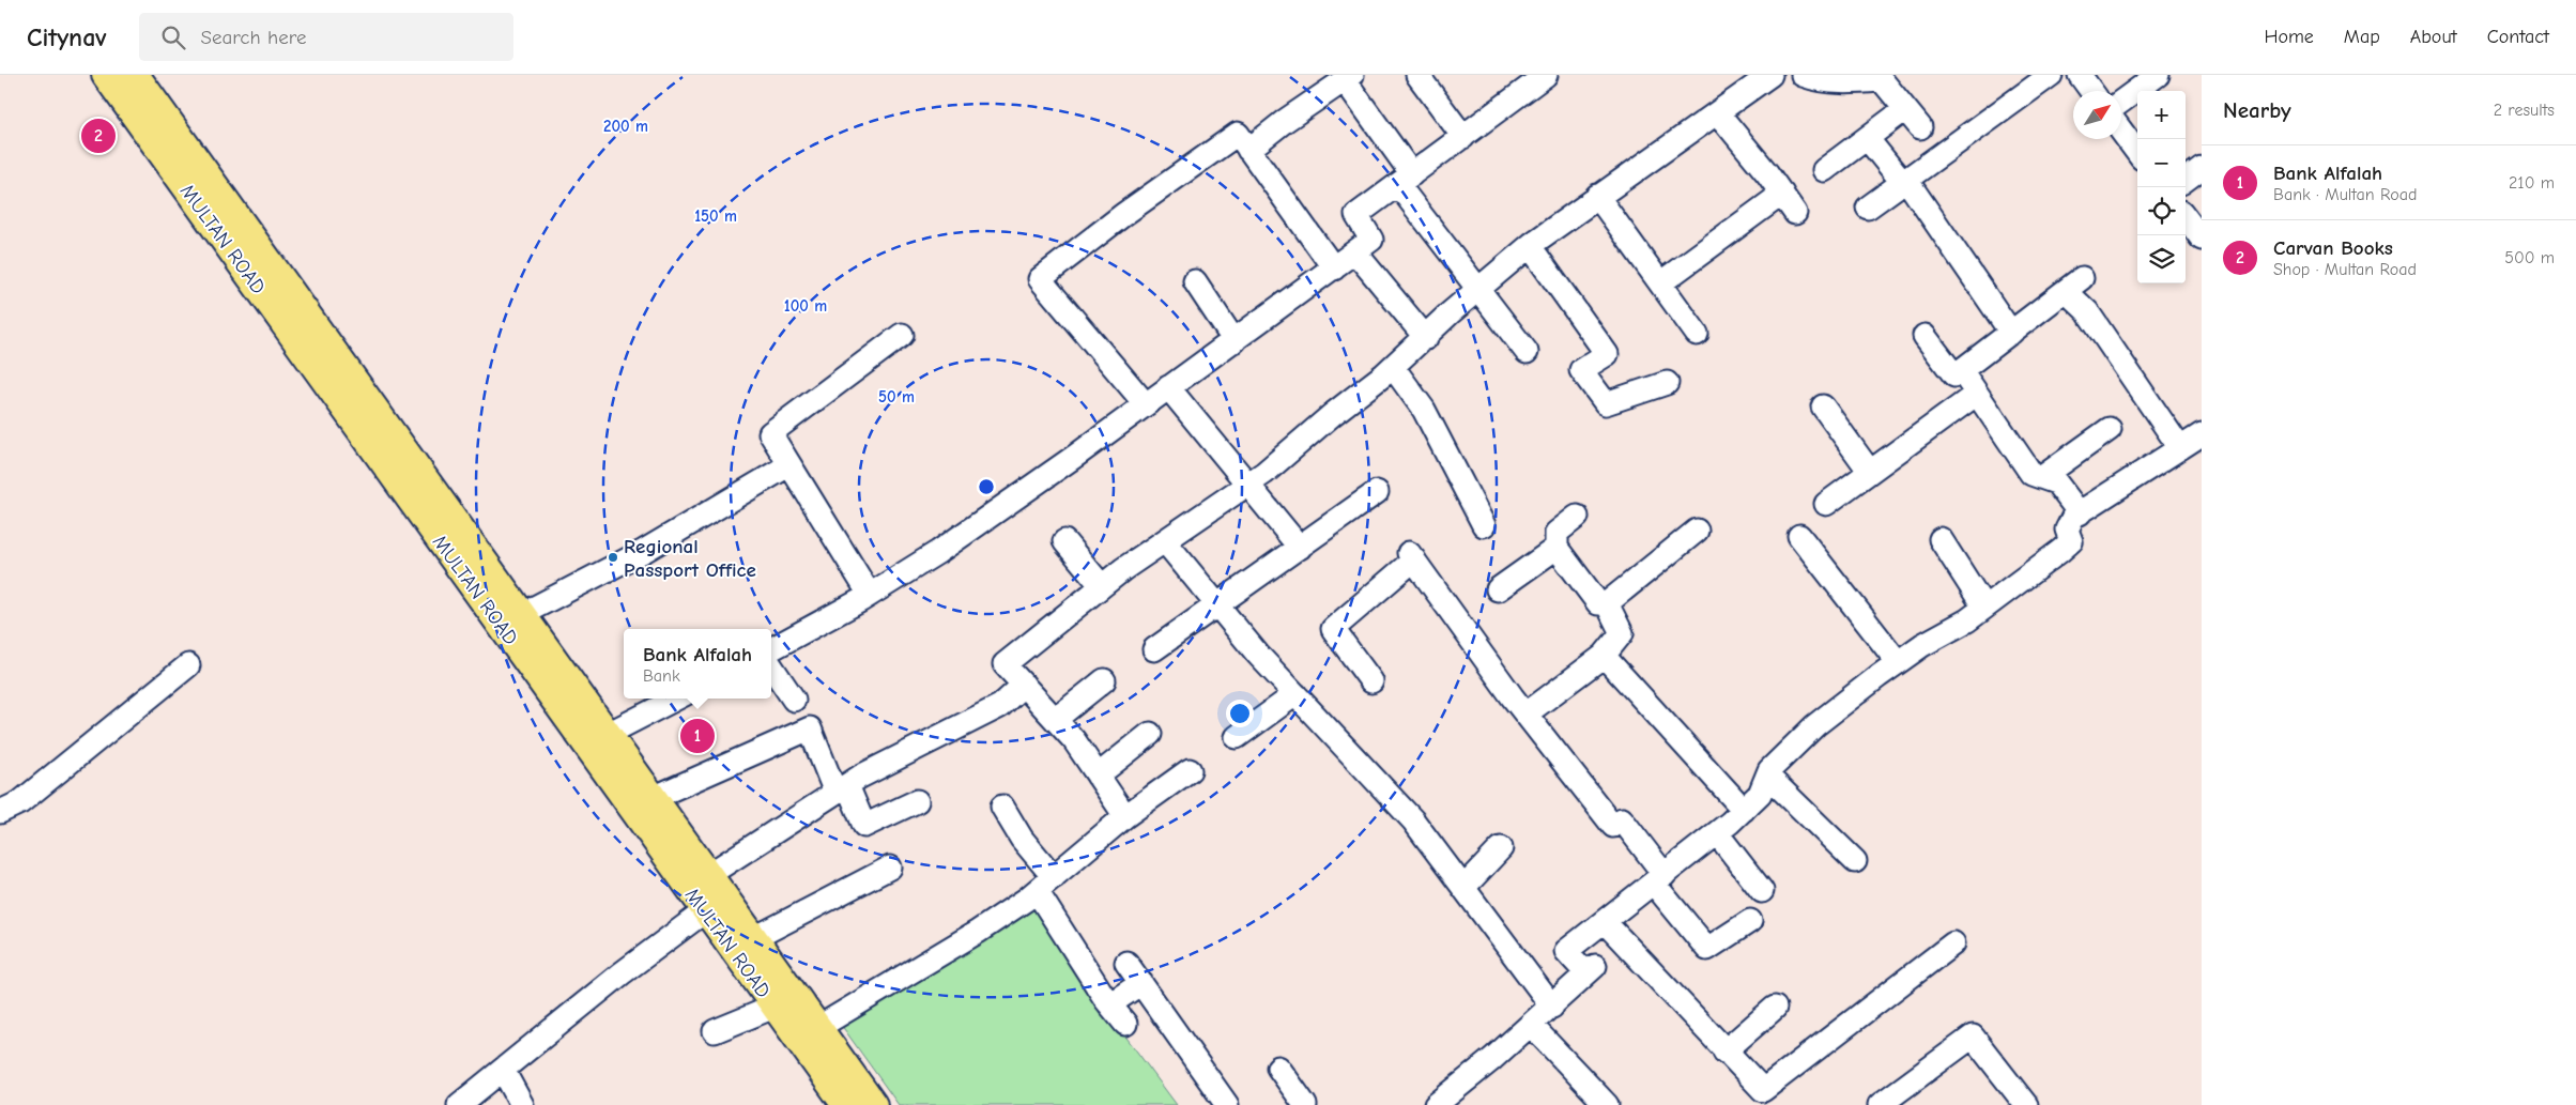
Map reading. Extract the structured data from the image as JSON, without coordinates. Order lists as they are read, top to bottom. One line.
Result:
{"streets":{"main road":["MULTAN ROAD"]},"places":["Regional Passport Office"],"north":"top right","page":{"header":"Citynav","search":"Search here","nav":["Home","Map","About","Contact"],"heading":["Nearby","2 results"],"map_buttons":["+","−"],"pins":["2","1"],"list":[{"mark":"1","name":"Bank Alfalah","note":"Bank · Multan Road","value":"210 m"},{"mark":"2","name":"Carvan Books","note":"Shop · Multan Road","value":"500 m"}],"popup":["Bank Alfalah","Bank"]},"rings":["200 m","150 m","100 m","50 m"]}
